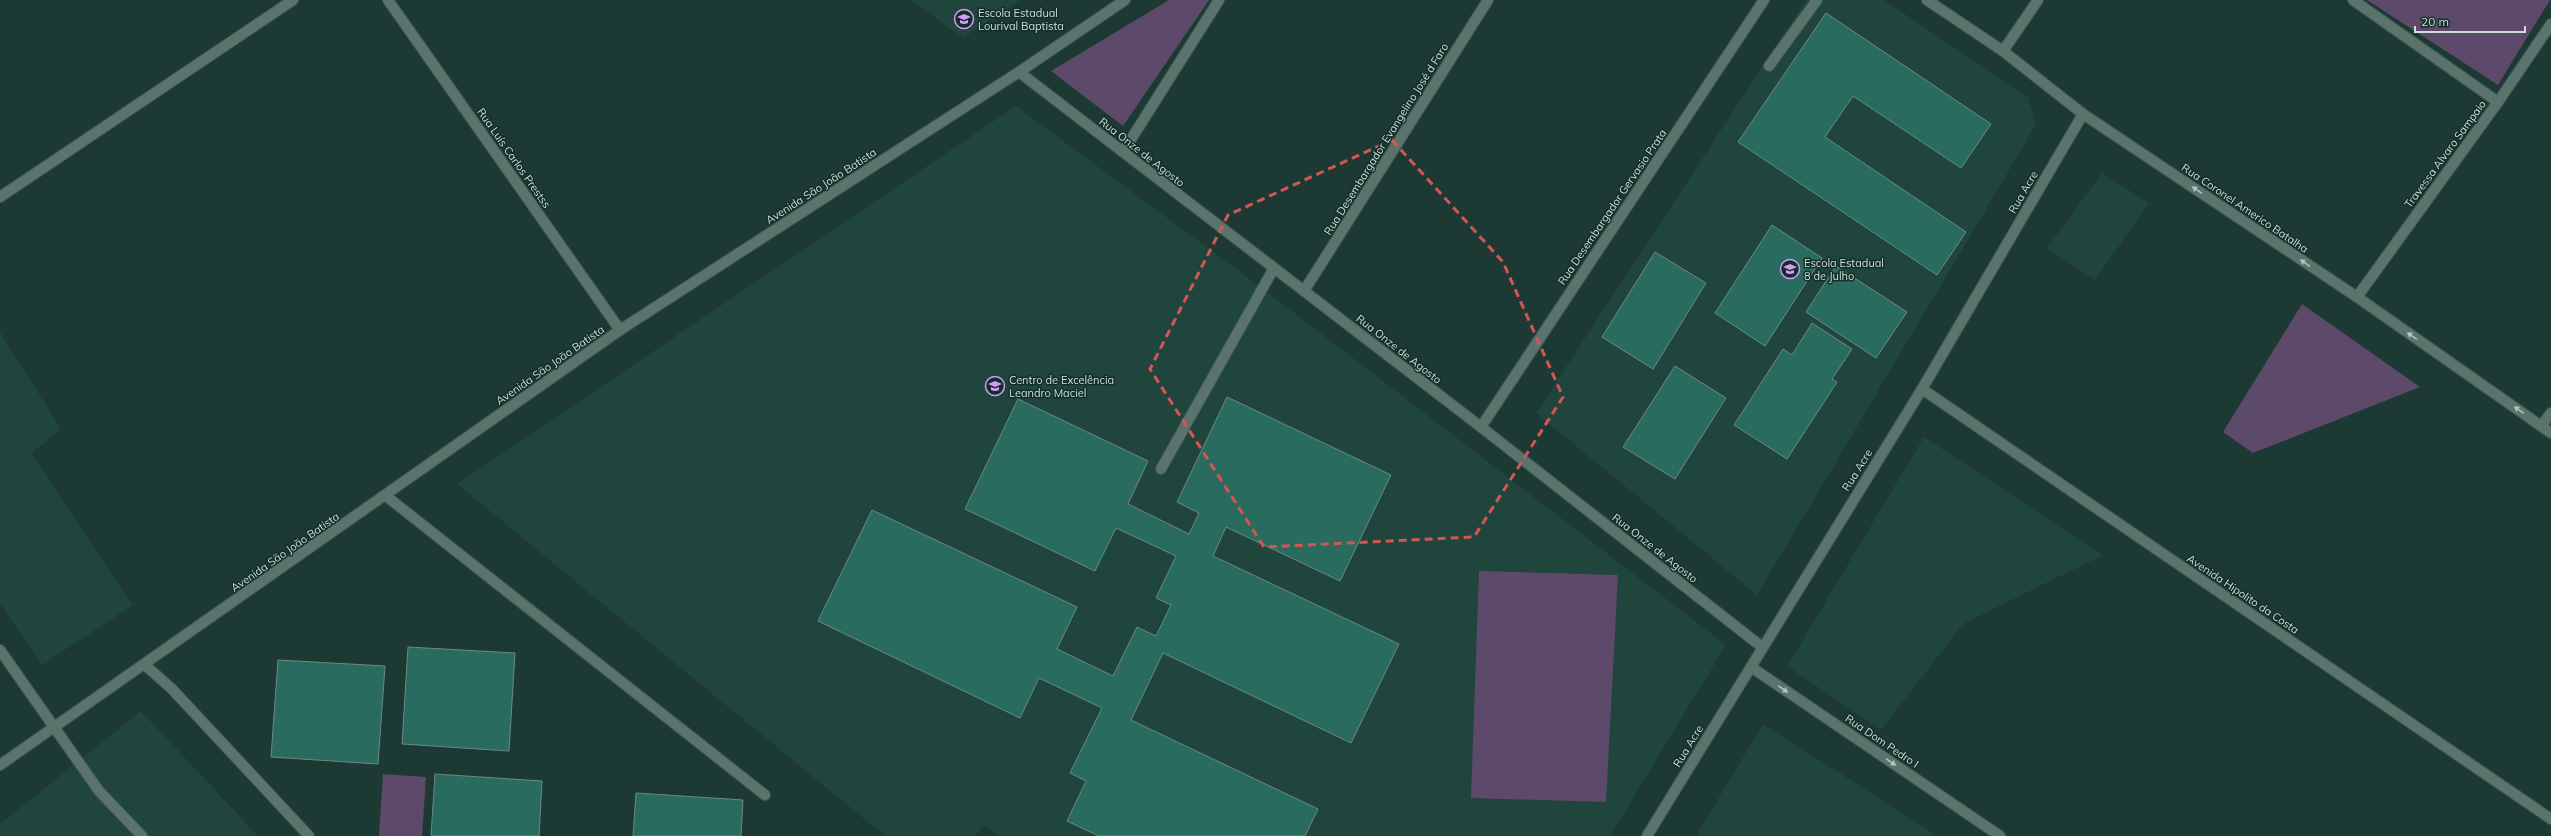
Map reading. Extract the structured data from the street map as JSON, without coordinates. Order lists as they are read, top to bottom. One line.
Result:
{"streets":{"street":["Rua Desembargador Evangelino José d Faro","Rua Onze de Agosto","Travessa Alvaro Sampaio","Rua Luís Carlos Prestss","Avenida São João Batista","Rua Acre","Rua Desembargador Gervasio Prata","Rua Coronel Americo Batalha","Avenida Hipolito da Costa","Rua Dom Pedro I"]},"crossings":[["Rua Desembargador Evangelino José d Faro","Rua Onze de Agosto"],["Rua Onze de Agosto","Avenida São João Batista"],["Rua Onze de Agosto","Rua Acre"],["Rua Onze de Agosto","Rua Desembargador Gervasio Prata"],["Travessa Alvaro Sampaio","Rua Coronel Americo Batalha"],["Rua Luís Carlos Prestss","Avenida São João Batista"],["Rua Acre","Rua Coronel Americo Batalha"],["Rua Acre","Avenida Hipolito da Costa"],["Rua Acre","Rua Dom Pedro I"]],"one_way":["Rua Coronel Americo Batalha","Rua Dom Pedro I"],"places":{"school or university":["Escola Estadual Lourival Baptista","Escola Estadual 8 de Julho","Centro de Excelência Leandro Maciel"]},"scale_bar":"20 m"}
